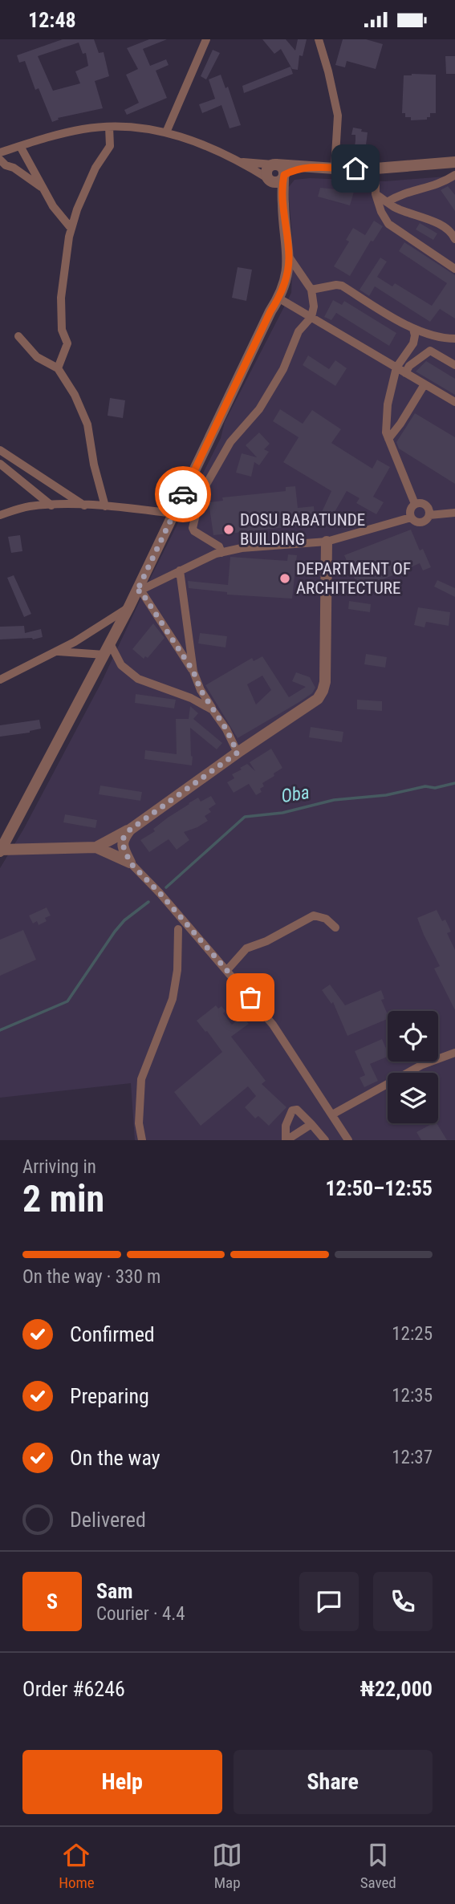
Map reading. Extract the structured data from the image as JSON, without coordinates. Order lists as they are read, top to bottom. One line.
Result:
{"water":["Oba"],"places":["DOSU BABATUNDE BUILDING","DEPARTMENT OF ARCHITECTURE"],"page":{"status":"12:48","heading":["2 min","Arriving in","12:50–12:55"],"panel":["Sam","Courier · 4.4","Order #6246","₦22,000"],"bar":"On the way · 330 m","list":[["Confirmed","12:25"],["Preparing","12:35"],["On the way","12:37"],"Delivered"],"round":"S","buttons":["Help","Share"],"tabs":["Home","Map","Saved"]}}
